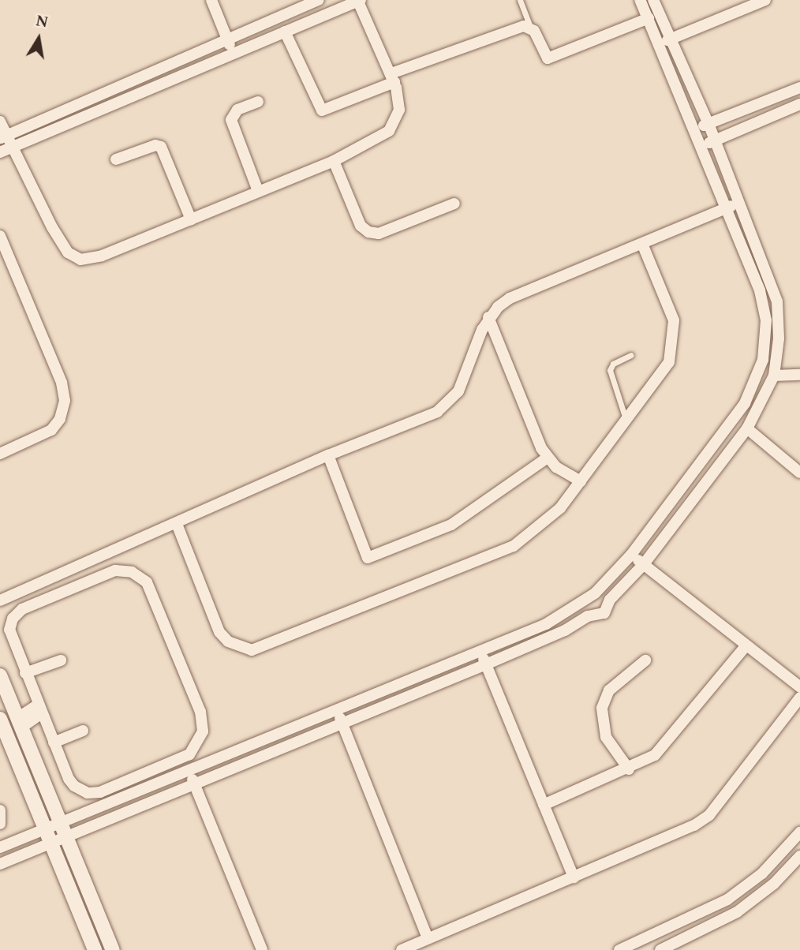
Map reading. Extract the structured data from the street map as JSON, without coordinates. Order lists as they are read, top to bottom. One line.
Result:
{"north":"top"}
